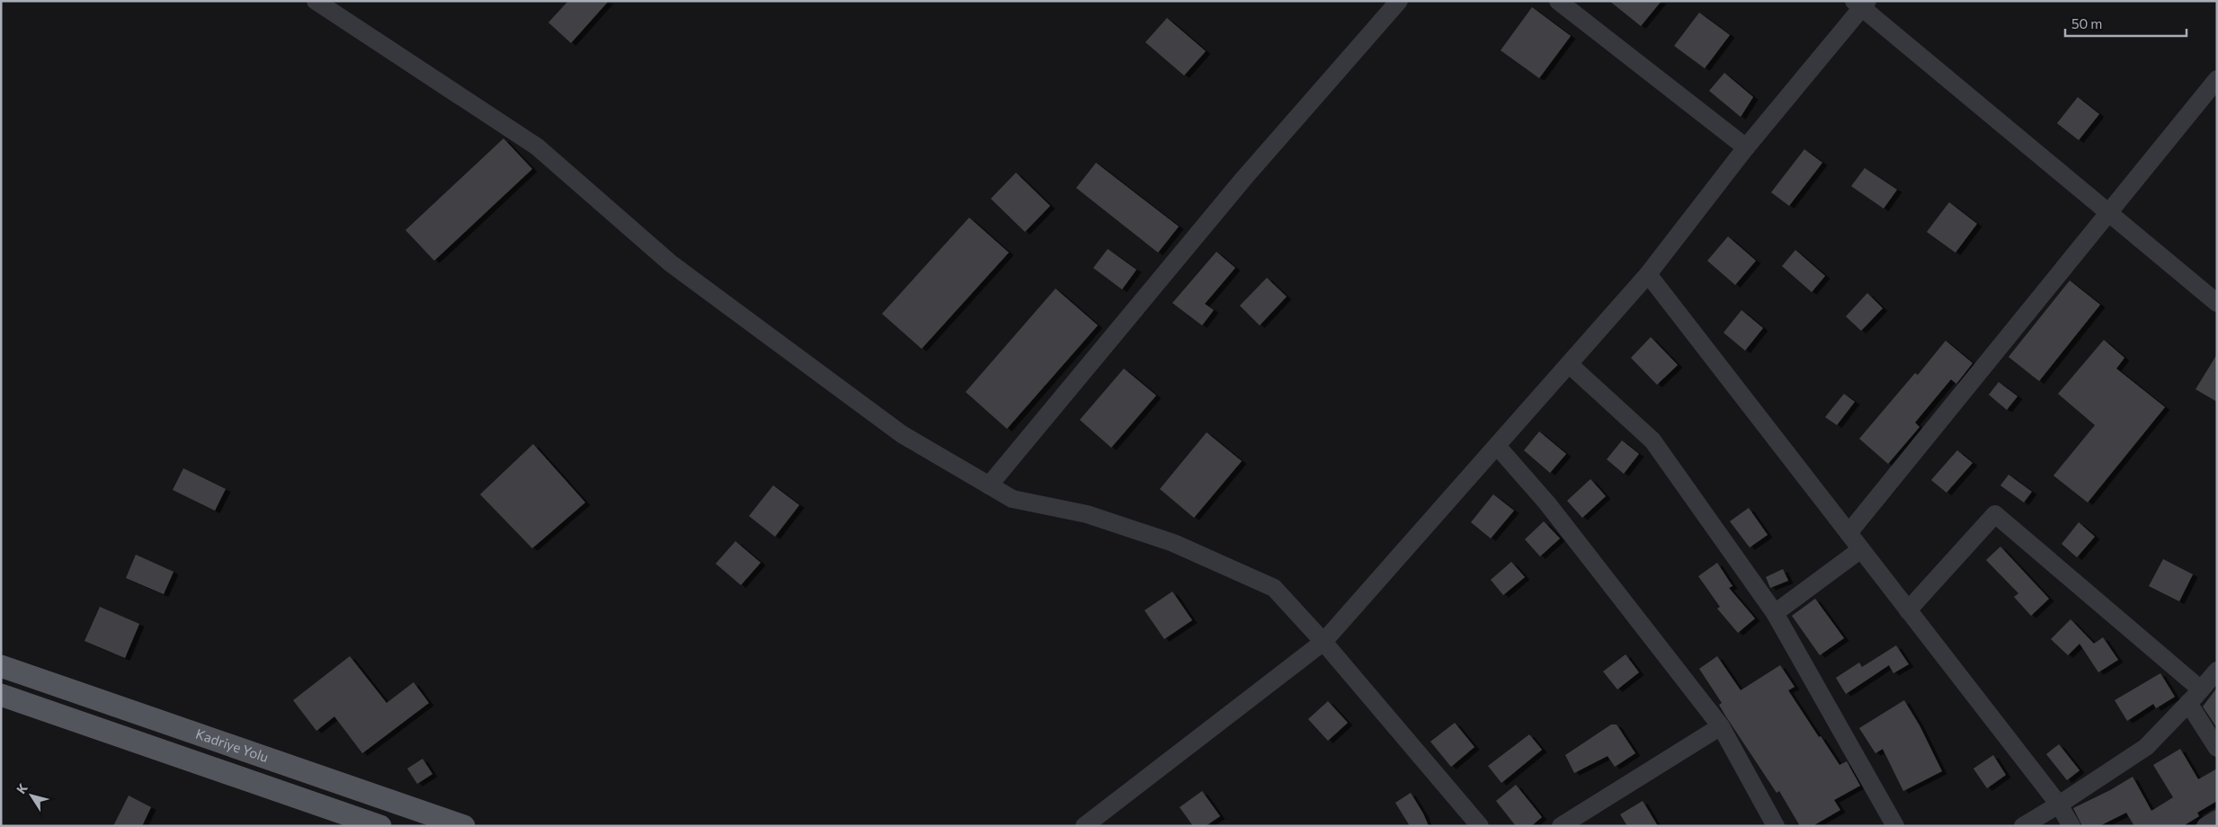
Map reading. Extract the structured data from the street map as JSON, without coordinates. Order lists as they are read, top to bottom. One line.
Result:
{"streets":{"main road":["Kadriye Yolu"]},"scale_bar":"50 m","north":"top left"}
